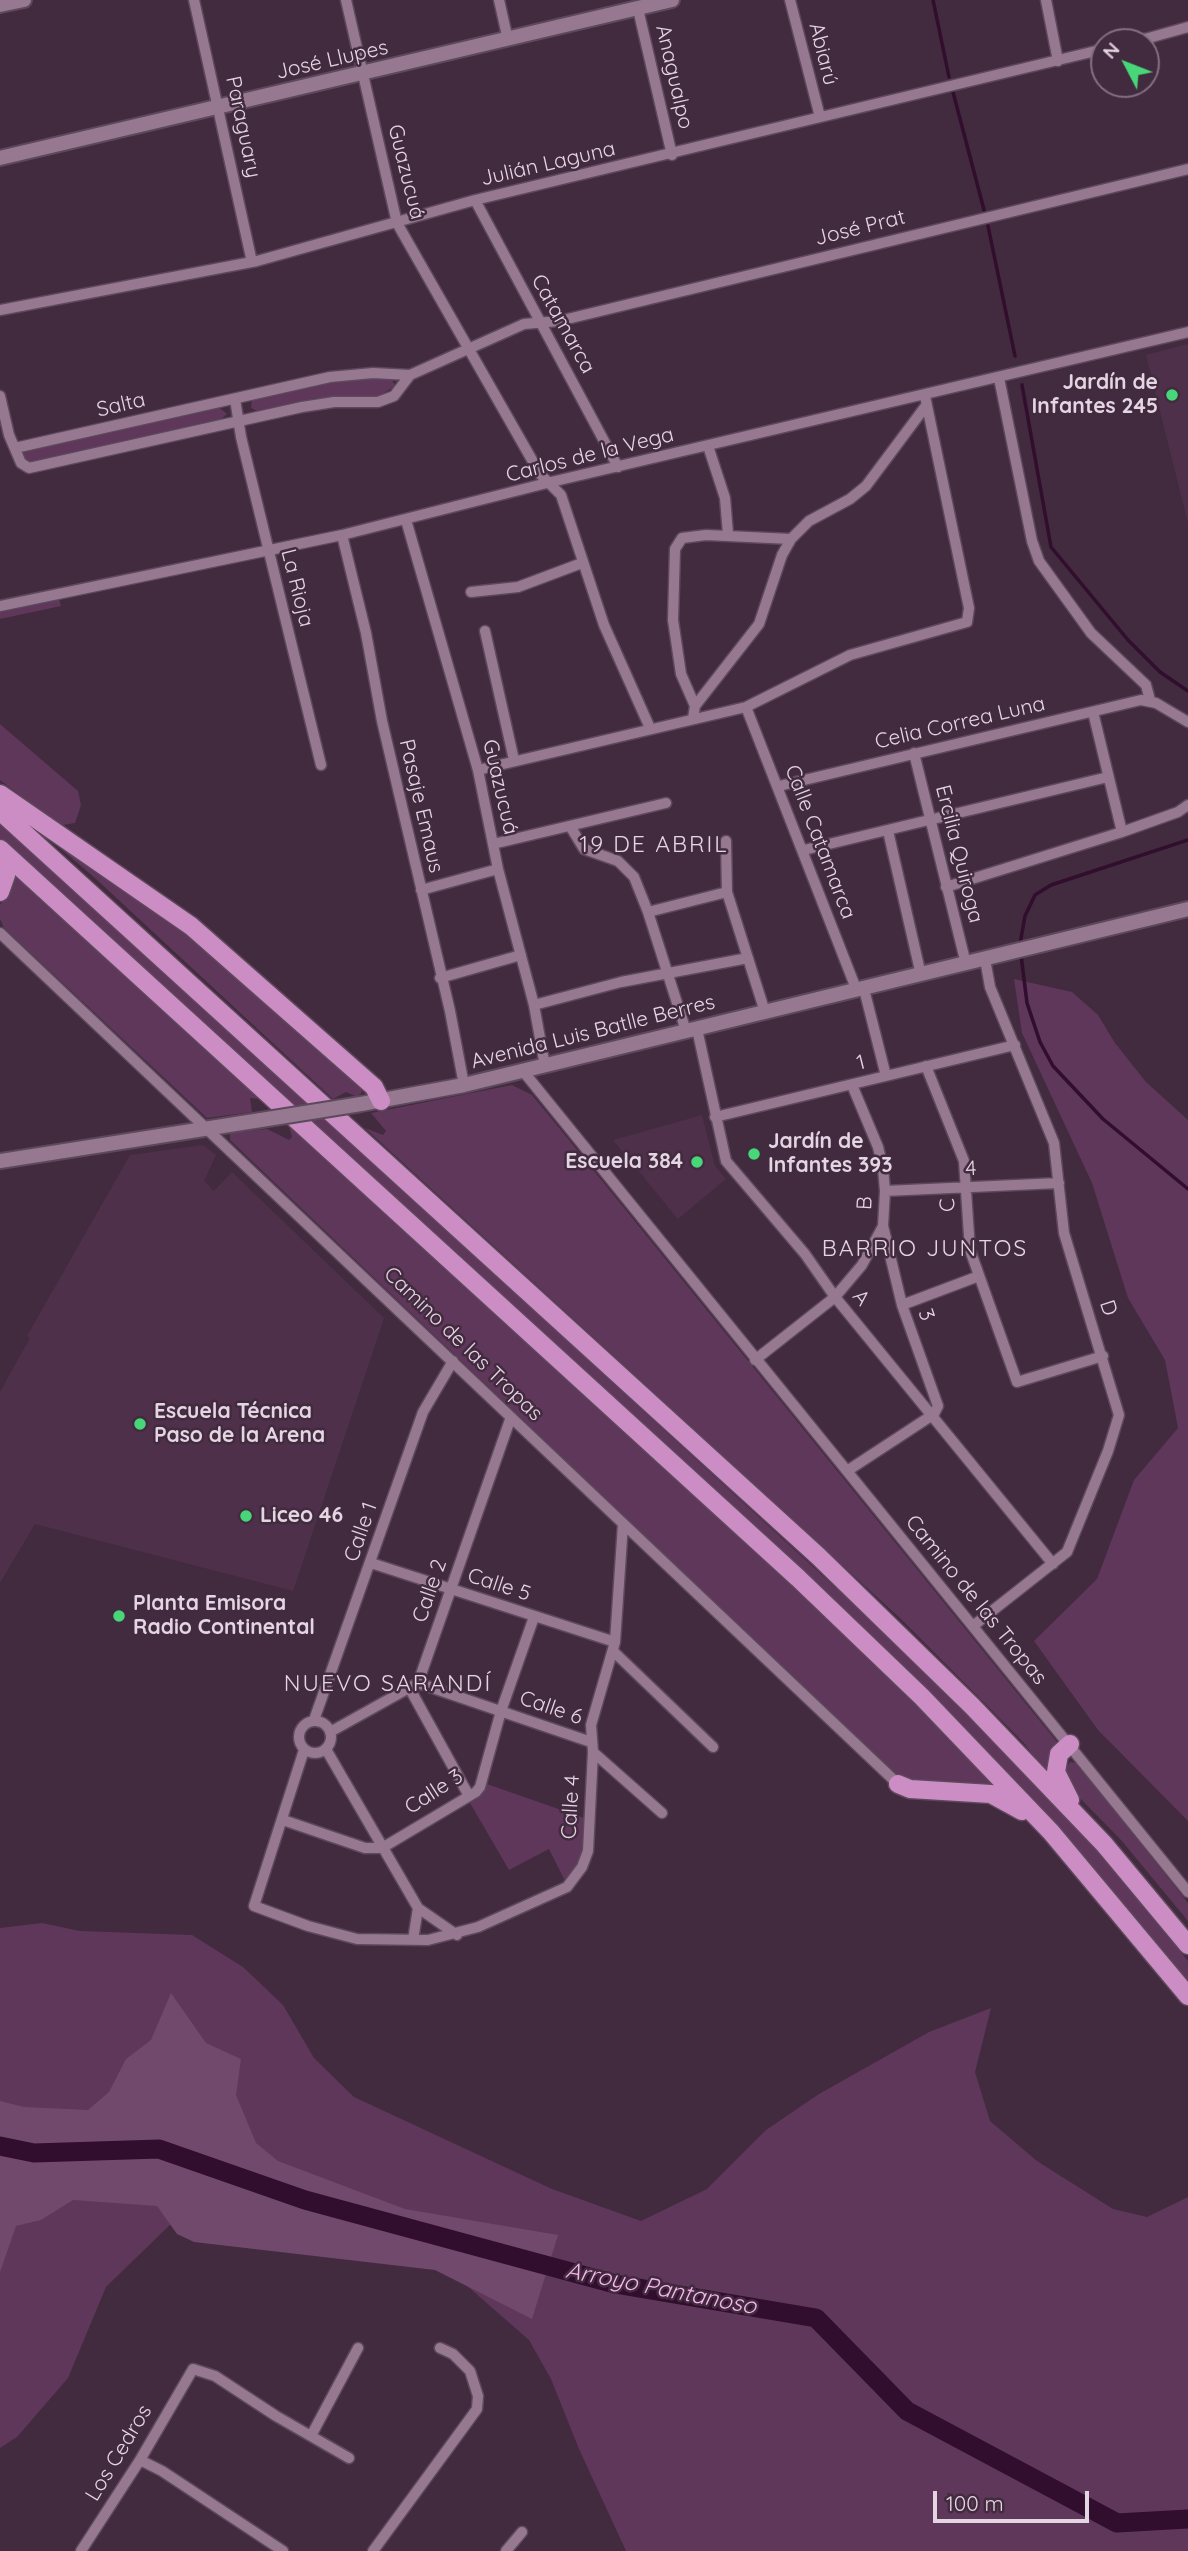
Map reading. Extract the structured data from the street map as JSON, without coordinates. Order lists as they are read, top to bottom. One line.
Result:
{"streets":{"main road":["José Llupes","Avenida Luis Batlle Berres"],"street":["Abiarú","Anagualpo","Paraguary","Julián Laguna","Guazucuá","José Prat","Catamarca","Salta","Carlos de la Vega","La Rioja","Celia Correa Luna","Pasaje Emaus","Calle Catamarca","Ercilia Quiroga","1","4","B","C","A","D","3","Camino de las Tropas","Calle 1","Calle 5","Calle 2","Calle 6","Calle 3","Calle 4","Los Cedros"]},"crossings":[["Abiarú","Julián Laguna"],["José Llupes","Anagualpo"],["José Llupes","Paraguary"],["José Llupes","Guazucuá"],["Anagualpo","Julián Laguna"],["Paraguary","Julián Laguna"],["Julián Laguna","Guazucuá"],["Julián Laguna","Catamarca"],["Guazucuá","Salta"],["Guazucuá","Carlos de la Vega"],["Guazucuá","Avenida Luis Batlle Berres"],["José Prat","Catamarca"],["José Prat","Salta"],["Catamarca","Salta"],["Catamarca","Carlos de la Vega"],["Salta","La Rioja"],["Carlos de la Vega","La Rioja"],["Carlos de la Vega","Pasaje Emaus"],["Celia Correa Luna","Calle Catamarca"],["Celia Correa Luna","Ercilia Quiroga"],["Pasaje Emaus","Avenida Luis Batlle Berres"],["Calle Catamarca","Avenida Luis Batlle Berres"],["Calle Catamarca","1"],["Ercilia Quiroga","Avenida Luis Batlle Berres"],["Avenida Luis Batlle Berres","A"],["Avenida Luis Batlle Berres","D"],["Avenida Luis Batlle Berres","Camino de las Tropas"],["1","B"],["1","C"],["1","A"],["1","D"],["4","B"],["4","C"],["4","D"],["B","A"],["B","3"],["B","Camino de las Tropas"],["C","D"],["A","D"],["A","3"],["D","Camino de las Tropas"],["Camino de las Tropas","Calle 1"],["Camino de las Tropas","Calle 2"],["Camino de las Tropas","Calle 4"],["Calle 1","Calle 5"],["Calle 5","Calle 2"],["Calle 5","Calle 3"],["Calle 5","Calle 4"],["Calle 2","Calle 6"],["Calle 6","Calle 3"],["Calle 6","Calle 4"]],"districts":["19 DE ABRIL","BARRIO JUNTOS","NUEVO SARANDÍ"],"water":["Arroyo Pantanoso"],"places":["Jardín de Infantes 245","Jardín de Infantes 393","Escuela 384","Escuela Técnica Paso de la Arena","Liceo 46","Planta Emisora Radio Continental"],"scale_bar":"100 m","north":"top left"}
